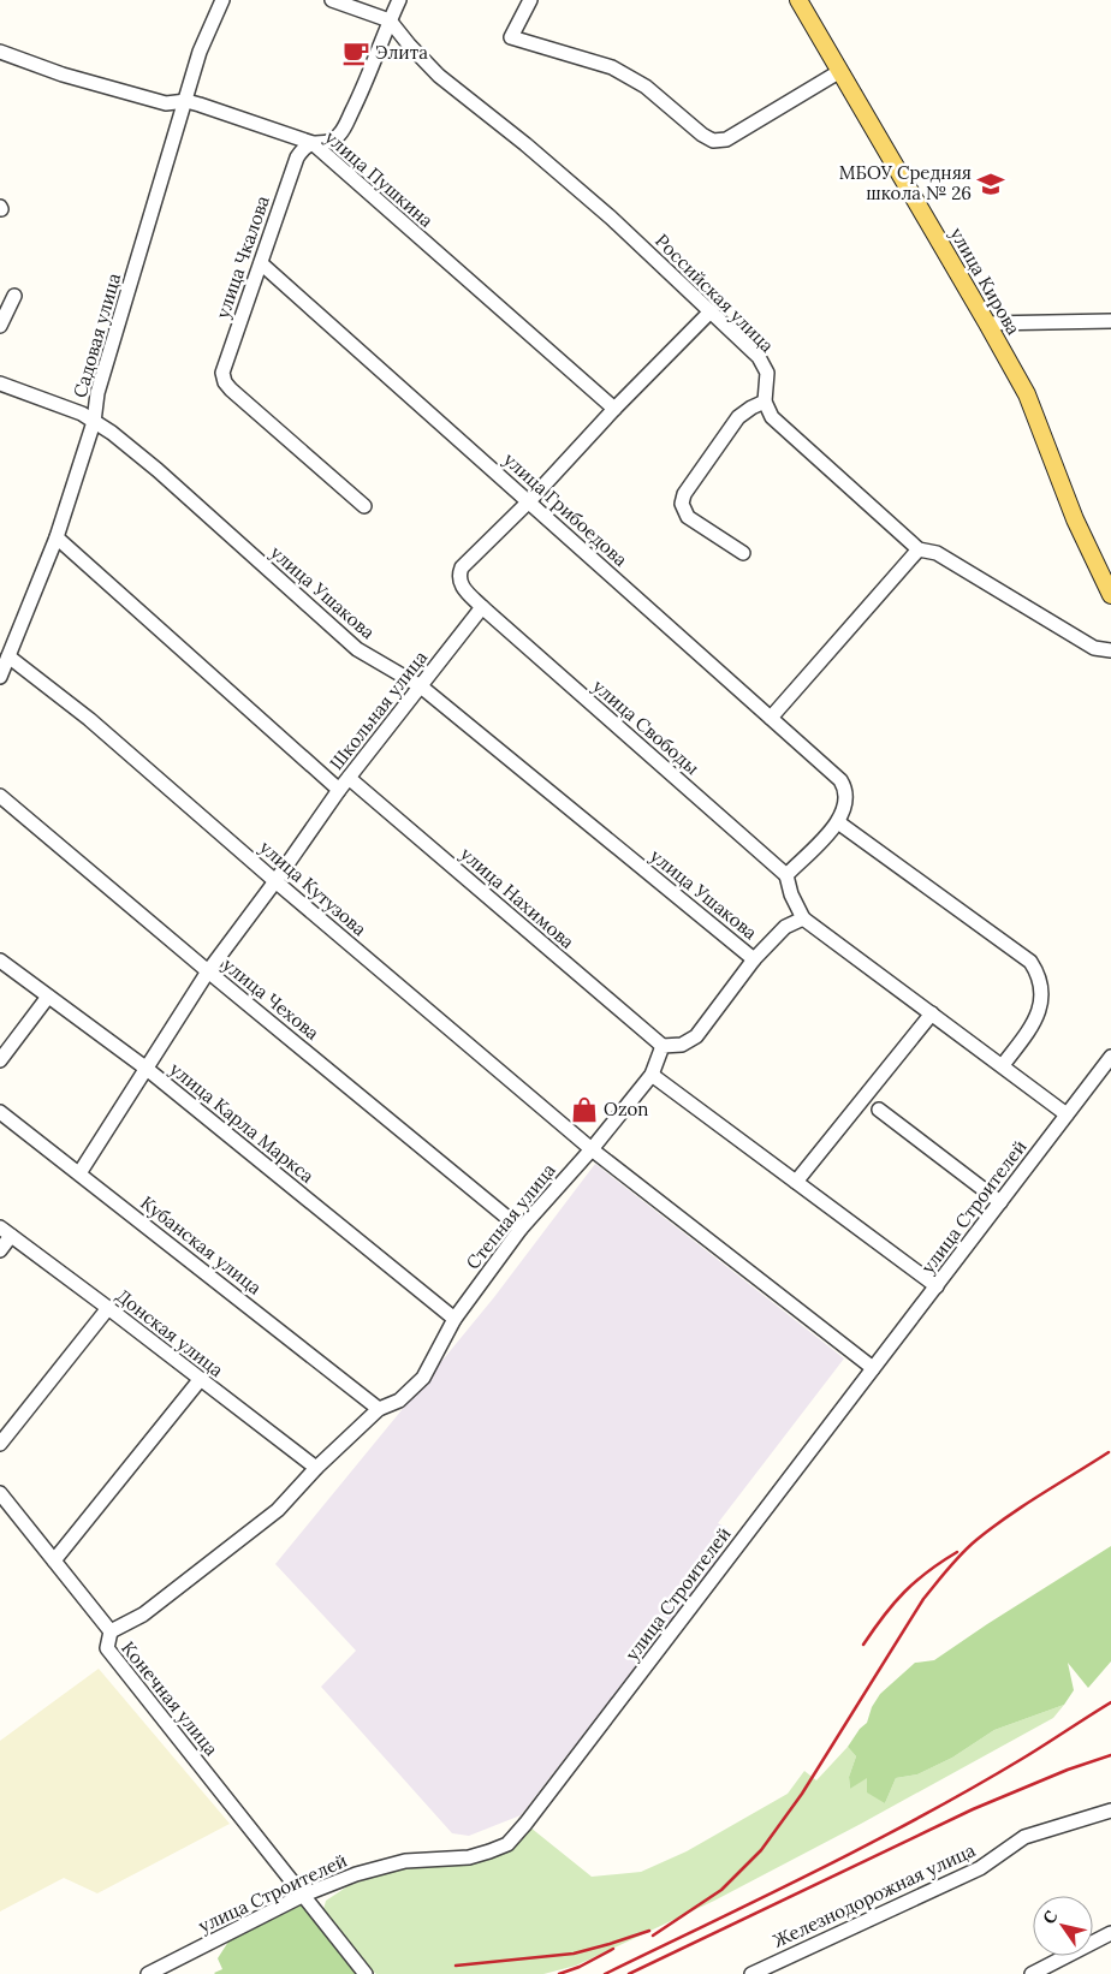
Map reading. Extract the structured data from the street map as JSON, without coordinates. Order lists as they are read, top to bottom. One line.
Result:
{"streets":{"main road":["улица Кирова"],"street":["улица Пушкина","улица Чкалова","Российская улица","Садовая улица","улица Грибоедова","улица Ушакова","Школьная улица","улица Свободы","улица Кутузова","улица Нахимова","улица Чехова","улица Карла Маркса","улица Строителей","Степная улица","Кубанская улица","Донская улица","Конечная улица","Железнодорожная улица"]},"crossings":[["улица Пушкина","улица Чкалова"],["улица Пушкина","Садовая улица"],["улица Чкалова","улица Грибоедова"],["Садовая улица","улица Ушакова"],["Садовая улица","улица Кутузова"],["улица Ушакова","Школьная улица"],["Школьная улица","улица Свободы"],["Школьная улица","улица Кутузова"],["Школьная улица","улица Нахимова"],["Школьная улица","улица Чехова"],["Школьная улица","улица Карла Маркса"],["Школьная улица","Кубанская улица"],["улица Кутузова","улица Строителей"],["улица Кутузова","Степная улица"],["улица Нахимова","Степная улица"],["улица Чехова","Степная улица"],["улица Карла Маркса","Степная улица"],["улица Строителей","Конечная улица"],["Степная улица","Кубанская улица"],["Степная улица","Донская улица"],["Степная улица","Конечная улица"]],"places":{"cafe":["Элита"],"school or university":["МБОУ Средняя школа № 26"],"shop":["Ozon"]},"north":"top left"}
